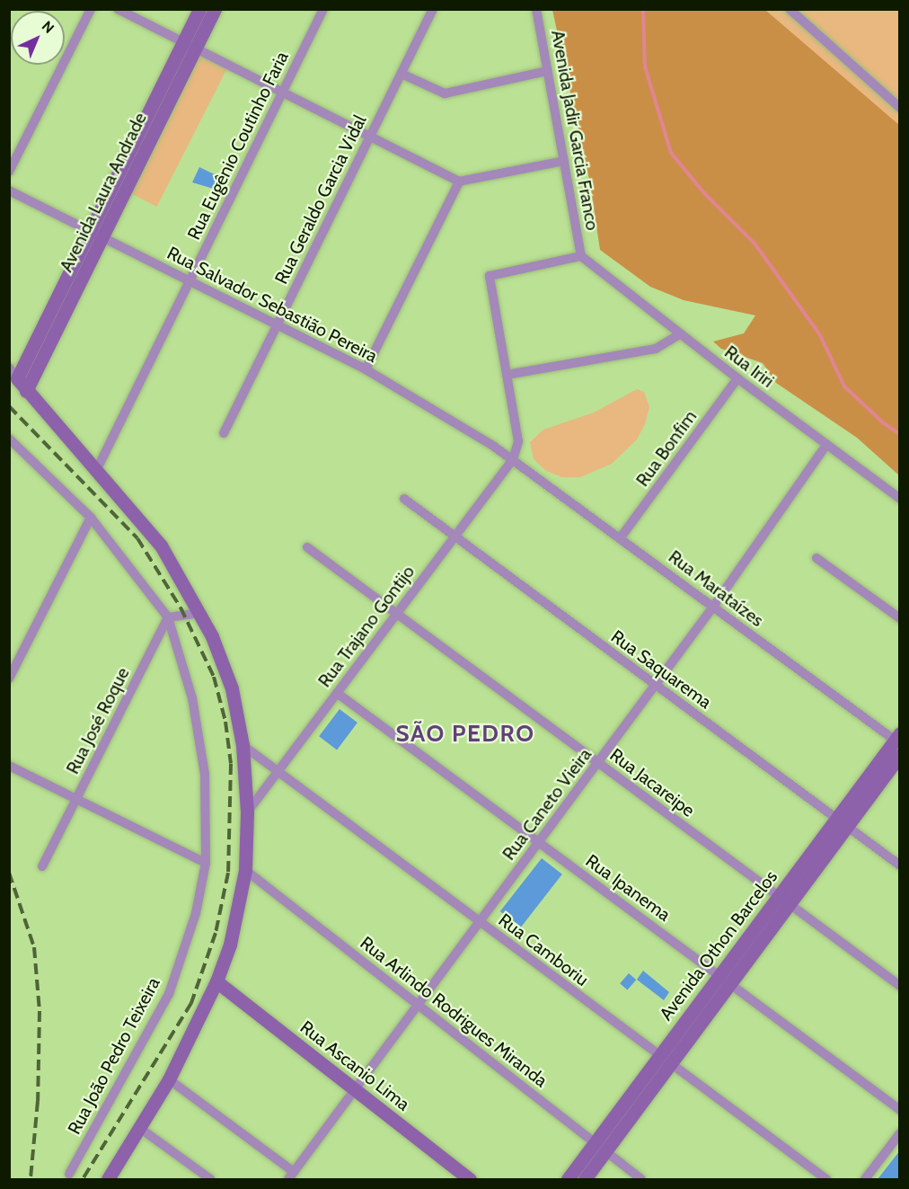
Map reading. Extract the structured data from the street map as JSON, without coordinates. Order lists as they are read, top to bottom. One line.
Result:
{"streets":{"street":["Avenida Jadir Garcia Franco","Rua Eugênio Coutinho Faria","Avenida Laura Andrade","Rua Geraldo Garcia Vidal","Rua Salvador Sebastião Pereira","Rua Iriri","Rua Bonfim","Rua Marataízes","Rua Trajano Gontijo","Rua Saquarema","Rua José Roque","Rua Jacareipe","Rua Caneto Vieira","Rua Ipanema","Avenida Othon Barcelos","Rua Camboriu","Rua Arlindo Rodrigues Miranda","Rua João Pedro Teixeira","Rua Ascanio Lima"]},"crossings":[["Avenida Jadir Garcia Franco","Rua Iriri"],["Rua Eugênio Coutinho Faria","Rua Salvador Sebastião Pereira"],["Avenida Laura Andrade","Rua Salvador Sebastião Pereira"],["Rua Geraldo Garcia Vidal","Rua Salvador Sebastião Pereira"],["Rua Salvador Sebastião Pereira","Rua Marataízes"],["Rua Salvador Sebastião Pereira","Rua Trajano Gontijo"],["Rua Iriri","Rua Bonfim"],["Rua Iriri","Rua Caneto Vieira"],["Rua Bonfim","Rua Marataízes"],["Rua Marataízes","Rua Trajano Gontijo"],["Rua Marataízes","Rua Caneto Vieira"],["Rua Marataízes","Avenida Othon Barcelos"],["Rua Trajano Gontijo","Rua Saquarema"],["Rua Trajano Gontijo","Rua Jacareipe"],["Rua Trajano Gontijo","Rua Ipanema"],["Rua Trajano Gontijo","Rua Camboriu"],["Rua Saquarema","Rua Caneto Vieira"],["Rua Saquarema","Avenida Othon Barcelos"],["Rua José Roque","Rua João Pedro Teixeira"],["Rua Jacareipe","Rua Caneto Vieira"],["Rua Jacareipe","Avenida Othon Barcelos"],["Rua Caneto Vieira","Rua Ipanema"],["Rua Caneto Vieira","Rua Camboriu"],["Rua Caneto Vieira","Rua Arlindo Rodrigues Miranda"],["Rua Caneto Vieira","Rua Ascanio Lima"],["Rua Ipanema","Avenida Othon Barcelos"],["Avenida Othon Barcelos","Rua Camboriu"],["Avenida Othon Barcelos","Rua Arlindo Rodrigues Miranda"]],"districts":["SÃO PEDRO"],"north":"top right"}
